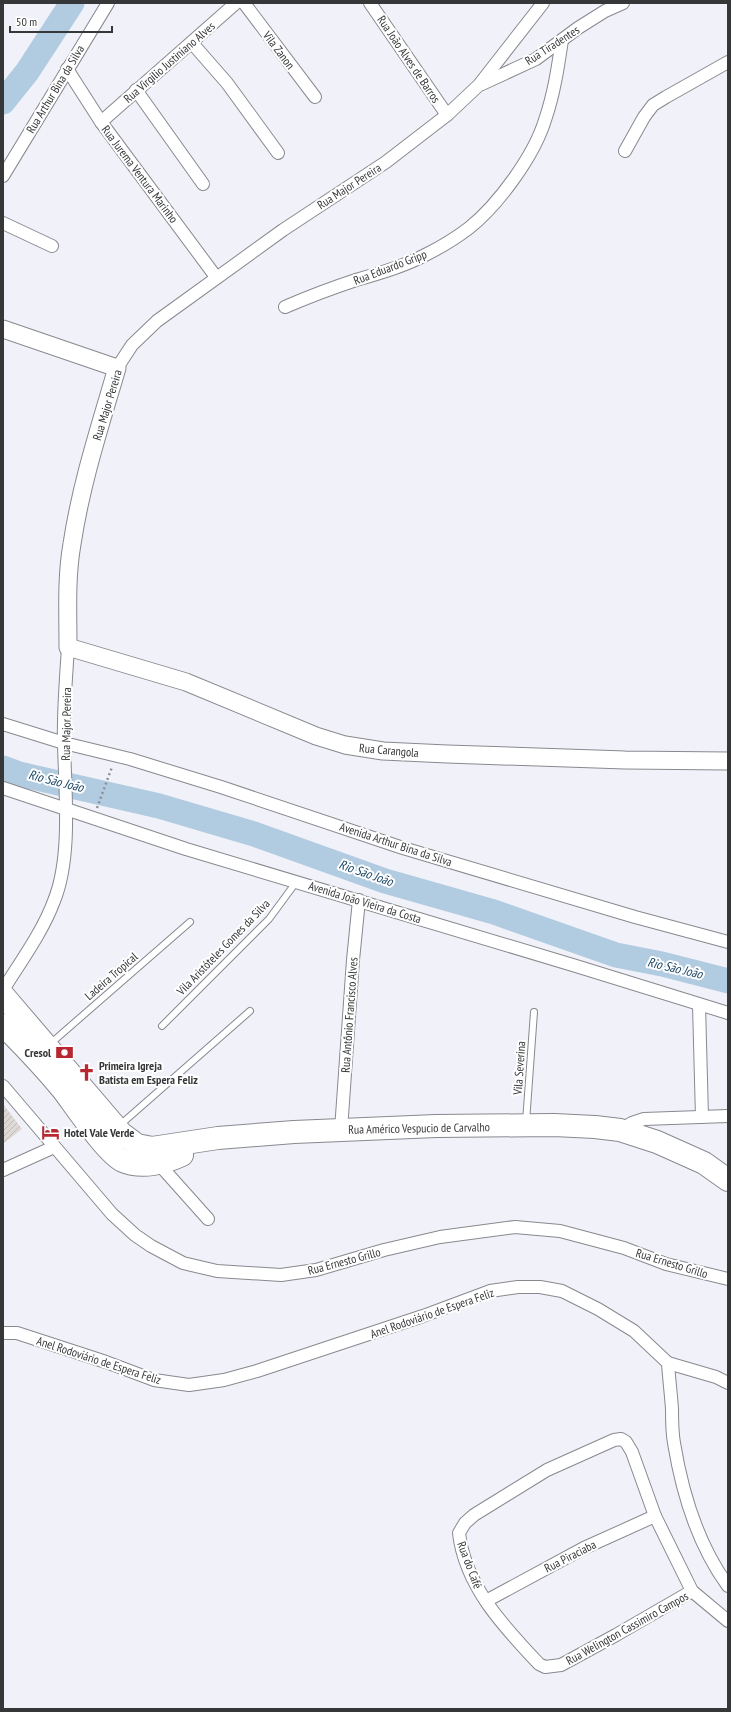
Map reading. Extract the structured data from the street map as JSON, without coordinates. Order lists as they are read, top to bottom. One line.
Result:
{"streets":{"highway":["Rua Américo Vespucio de Carvalho"],"street":["Rua Tiradentes","Vila Zanon","Rua João Alves de Barros","Rua Virgilio Justiniano Alves","Rua Arthur Bina da Silva","Rua Jurema Ventura Marinho","Rua Major Pereira","Rua Eduardo Gripp","Rua Carangola","Avenida Arthur Bina da Silva","Avenida João Vieira da Costa","Rua Antônio Francisco Alves","Rua Ernesto Grillo","Anel Rodoviário de Espera Feliz","Rua Piraciaba","Rua do Café","Rua Welington Cassimiro Campos"],"lane":["Vila Aristóteles Gomes da Silva","Ladeira Tropical","Vila Severina"]},"crossings":[["Rua Tiradentes","Rua Major Pereira"],["Rua Tiradentes","Rua Eduardo Gripp"],["Rua João Alves de Barros","Rua Major Pereira"],["Rua Virgilio Justiniano Alves","Rua Jurema Ventura Marinho"],["Rua Arthur Bina da Silva","Rua Jurema Ventura Marinho"],["Rua Jurema Ventura Marinho","Rua Major Pereira"],["Rua Major Pereira","Rua Carangola"],["Rua Major Pereira","Avenida Arthur Bina da Silva"],["Rua Major Pereira","Avenida João Vieira da Costa"],["Avenida João Vieira da Costa","Vila Aristóteles Gomes da Silva"],["Avenida João Vieira da Costa","Rua Antônio Francisco Alves"],["Ladeira Tropical","Rua Américo Vespucio de Carvalho"],["Rua Antônio Francisco Alves","Rua Américo Vespucio de Carvalho"],["Vila Severina","Rua Américo Vespucio de Carvalho"],["Rua Piraciaba","Rua do Café"],["Rua do Café","Rua Welington Cassimiro Campos"]],"water":["Rio São João"],"places":{"bank":["Cresol"],"church":["Primeira Igreja Batista em Espera Feliz"],"hotel":["Hotel Vale Verde"]},"scale_bar":"50 m"}
